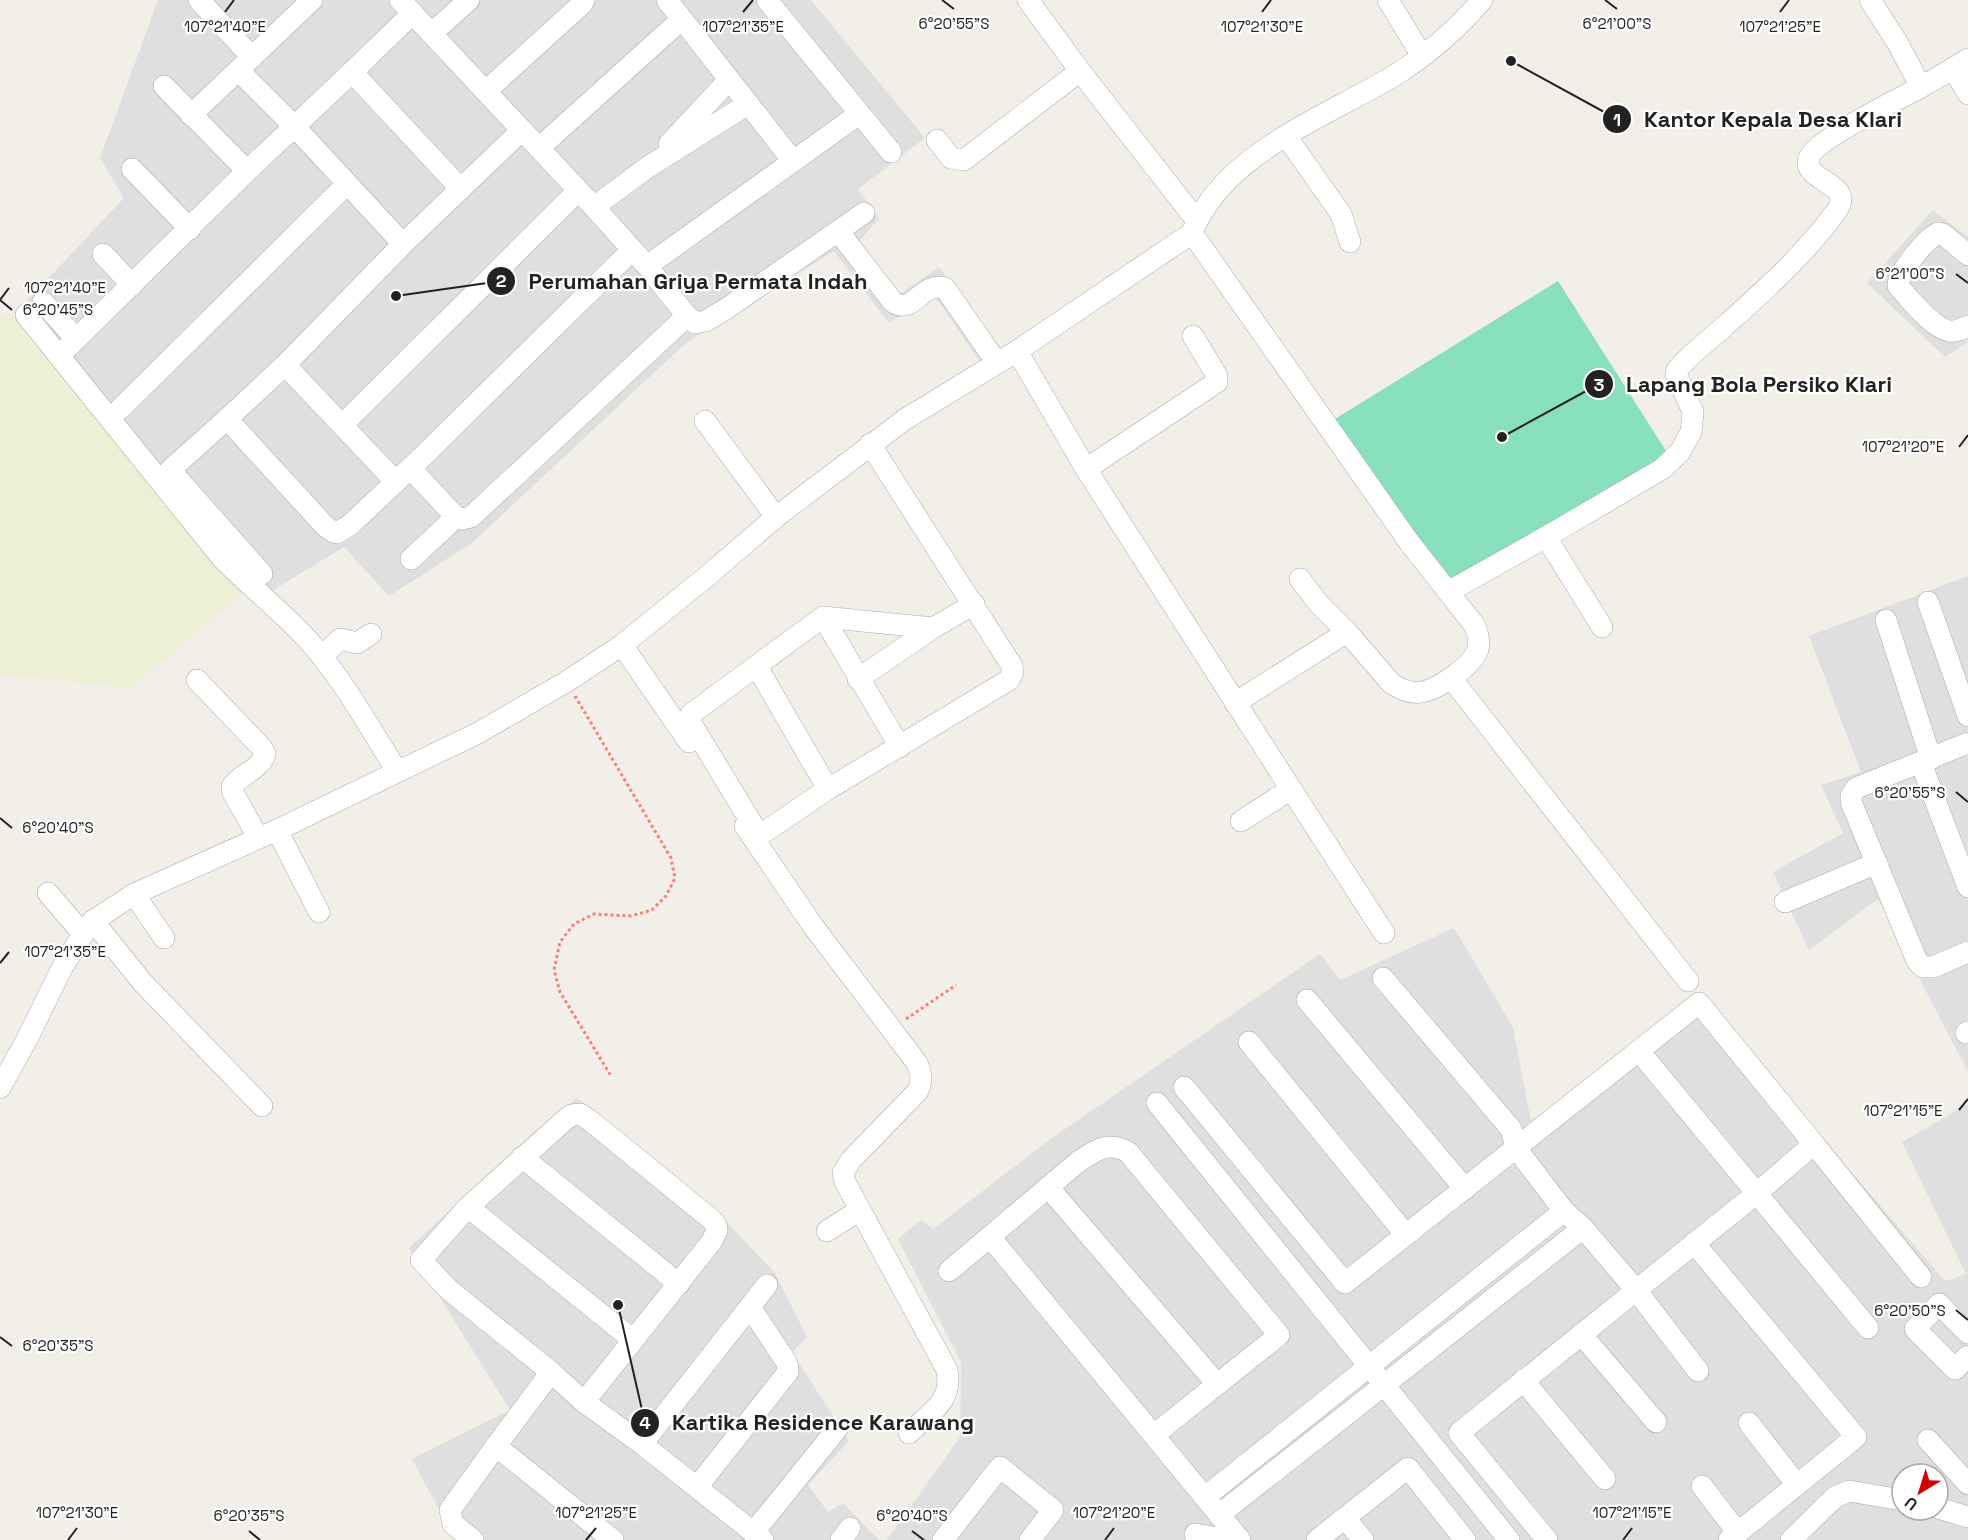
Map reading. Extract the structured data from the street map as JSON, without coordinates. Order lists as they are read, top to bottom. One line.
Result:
{"places":["Kantor Kepala Desa Klari","Perumahan Griya Permata Indah","Lapang Bola Persiko Klari","Kartika Residence Karawang"],"north":"bottom left","coordinates":["6°20'55\"S","6°21'00\"S","107°21'40\"E","107°21'35\"E","107°21'30\"E","107°21'25\"E","6°20'45\"S","107°21'20\"E","6°20'40\"S","107°21'15\"E","6°20'50\"S","6°20'35\"S"]}
